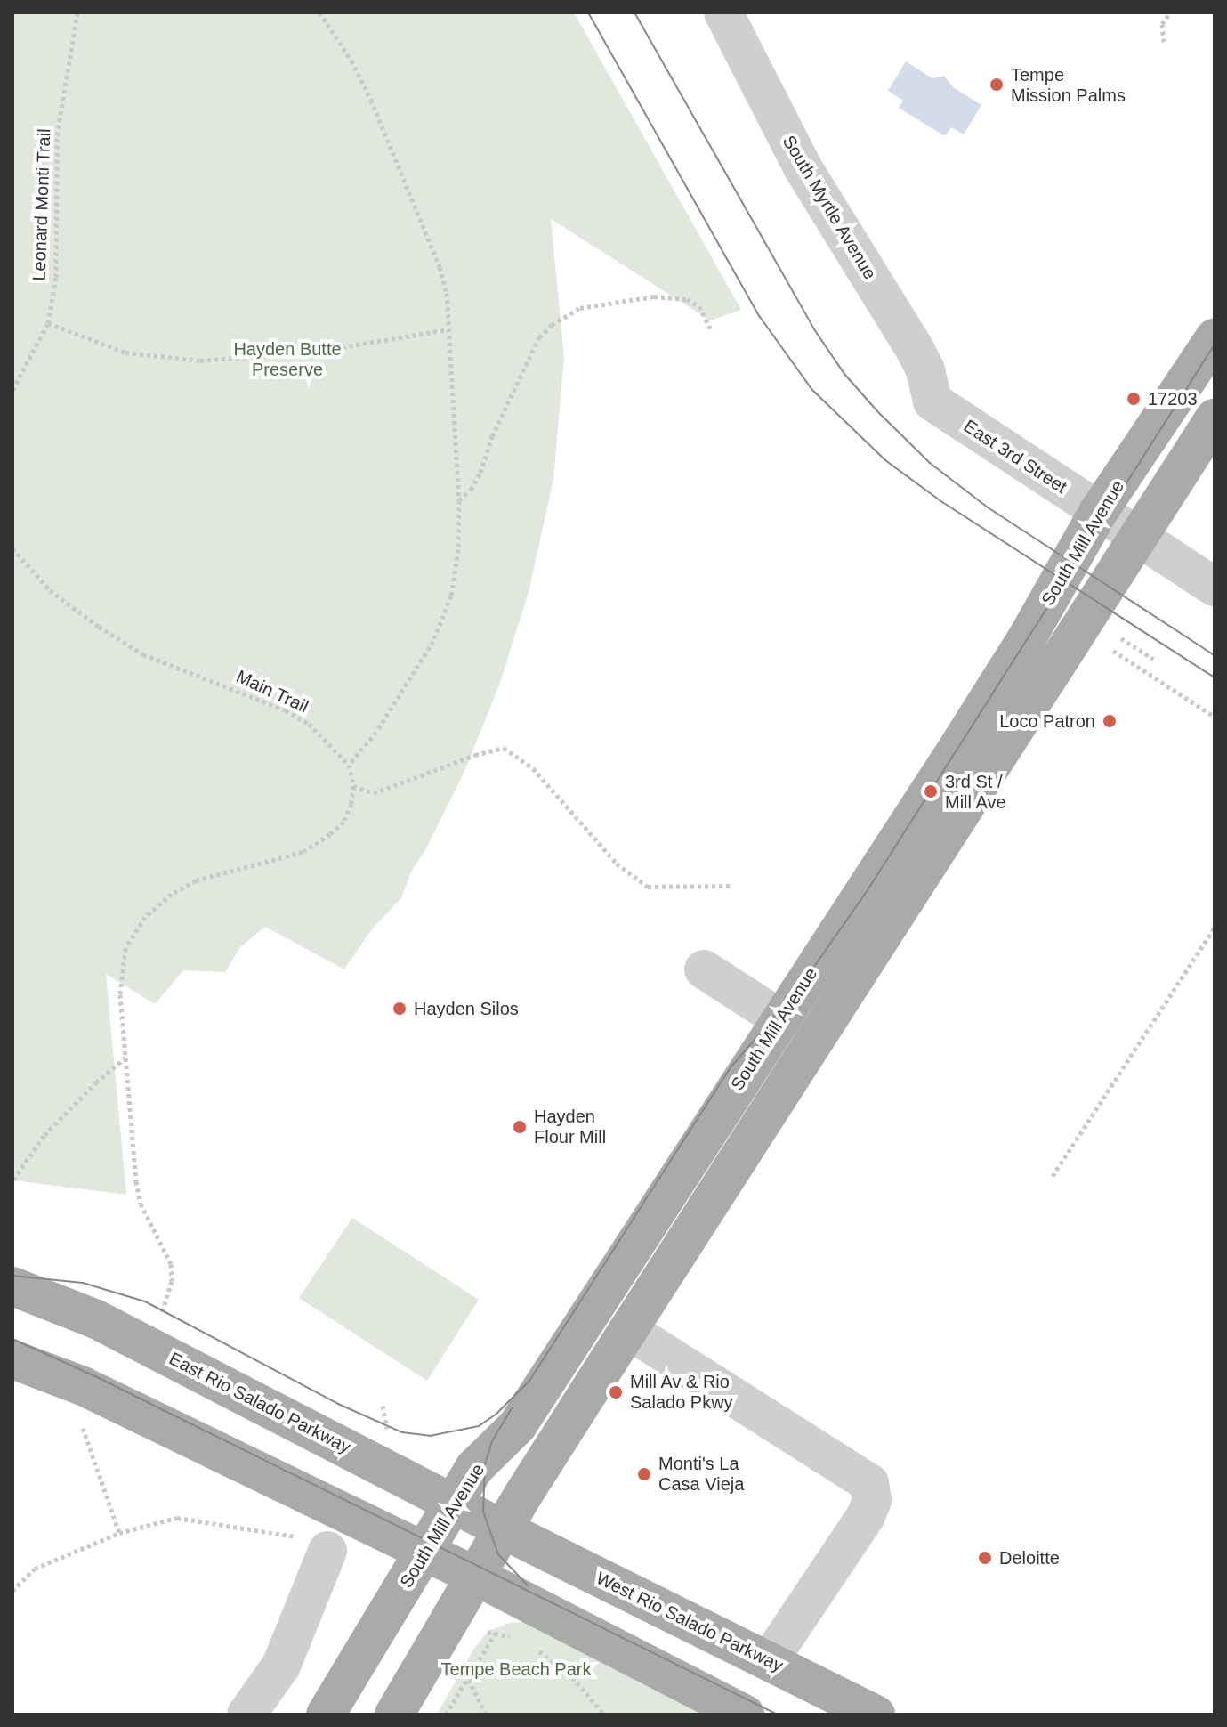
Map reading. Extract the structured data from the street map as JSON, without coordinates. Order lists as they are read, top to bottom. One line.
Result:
{"streets":{"main road":["South Mill Avenue","East Rio Salado Parkway","West Rio Salado Parkway"],"street":["South Myrtle Avenue","East 3rd Street"],"path":["Leonard Monti Trail","Main Trail"]},"crossings":[["South Myrtle Avenue","East 3rd Street"],["East 3rd Street","South Mill Avenue"],["South Mill Avenue","East Rio Salado Parkway"],["East Rio Salado Parkway","West Rio Salado Parkway"]],"parks":["Hayden Butte Preserve","Tempe Beach Park"],"places":["Tempe Mission Palms","17203","Loco Patron","3rd St / Mill Ave","Hayden Silos","Hayden Flour Mill","Mill Av & Rio Salado Pkwy","Monti's La Casa Vieja","Deloitte"]}
